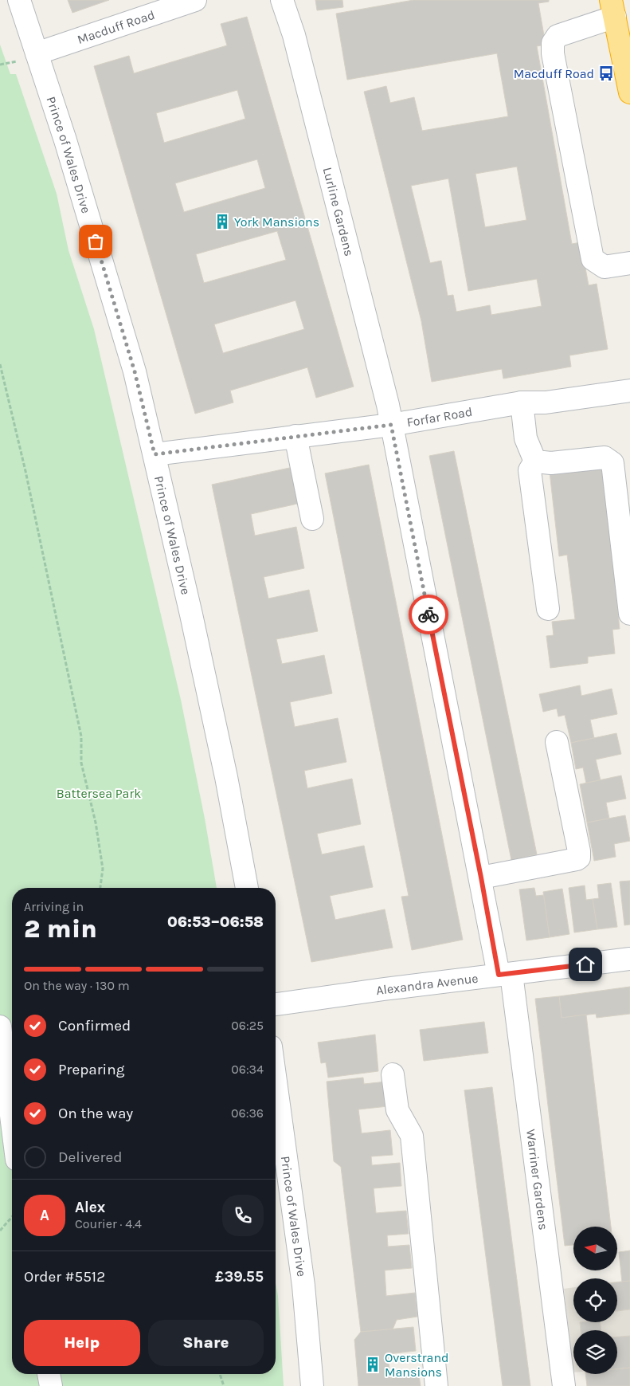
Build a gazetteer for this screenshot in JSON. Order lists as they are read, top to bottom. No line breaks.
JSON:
{"streets":{"street":["Macduff Road","Prince of Wales Drive","Lurline Gardens","Forfar Road","Alexandra Avenue","Warriner Gardens"]},"crossings":[["Macduff Road","Prince of Wales Drive"],["Prince of Wales Drive","Forfar Road"],["Lurline Gardens","Forfar Road"],["Lurline Gardens","Warriner Gardens"],["Forfar Road","Warriner Gardens"],["Alexandra Avenue","Warriner Gardens"]],"parks":["Battersea Park"],"places":{"bus stop":["Macduff Road"],"building":["York Mansions","Overstrand Mansions"]},"north":"left","page":{"heading":["2 min","Arriving in","06:53–06:58"],"panel":["Alex","Courier · 4.4","Order #5512","£39.55"],"bar":"On the way · 130 m","list":[["Confirmed","06:25"],["Preparing","06:34"],["On the way","06:36"],"Delivered"],"round":"A","buttons":["Help","Share"]}}
